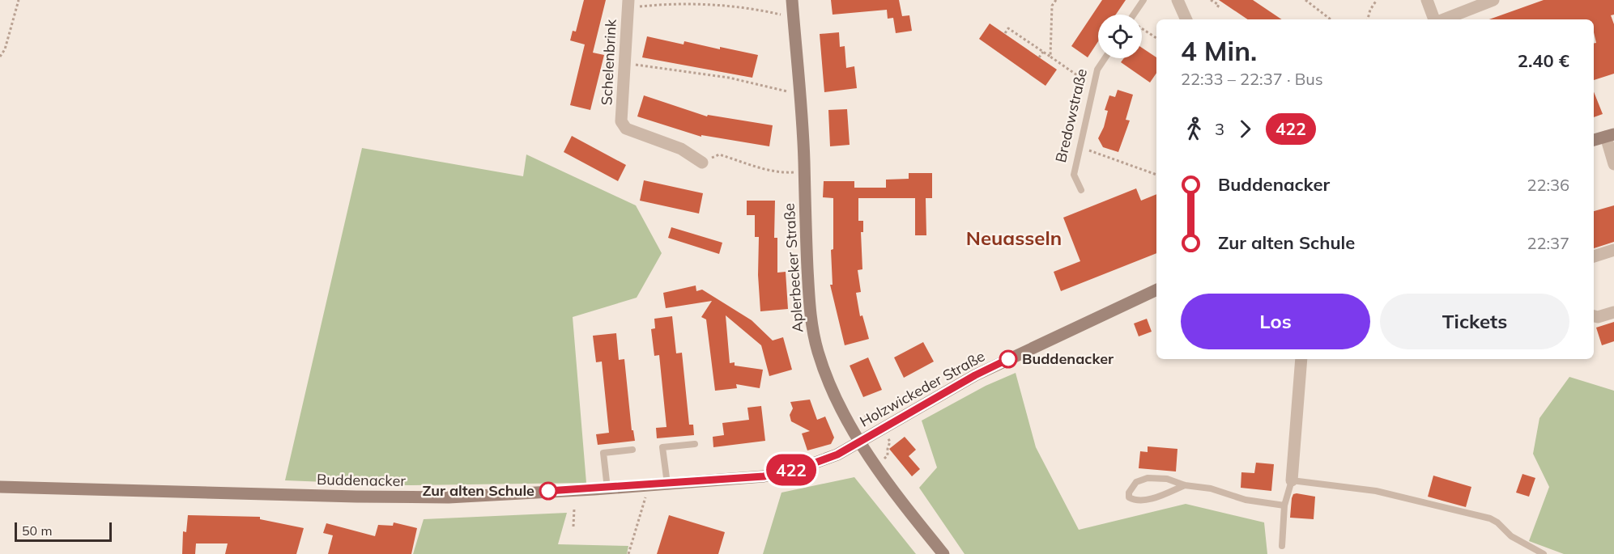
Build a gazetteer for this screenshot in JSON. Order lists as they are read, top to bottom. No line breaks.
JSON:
{"streets":{"main road":["Aplerbecker Straße","Holzwickeder Straße","Buddenacker"],"street":["Schelenbrink"],"lane":["Bredowstraße"]},"crossings":[["Aplerbecker Straße","Holzwickeder Straße"],["Aplerbecker Straße","Buddenacker"],["Holzwickeder Straße","Buddenacker"]],"districts":["Neuasseln"],"places":["Buddenacker","Zur alten Schule"],"lines":["bus line 422"],"scale_bar":"50 m","page":{"on_map":"422","heading":["4 Min.","22:33 – 22:37 · Bus","2.40 €"],"legs":["3","422"],"list":[{"name":"Buddenacker","value":"22:36"},{"name":"Zur alten Schule","value":"22:37"}],"buttons":["Los","Tickets"],"scale":"50 m"}}
